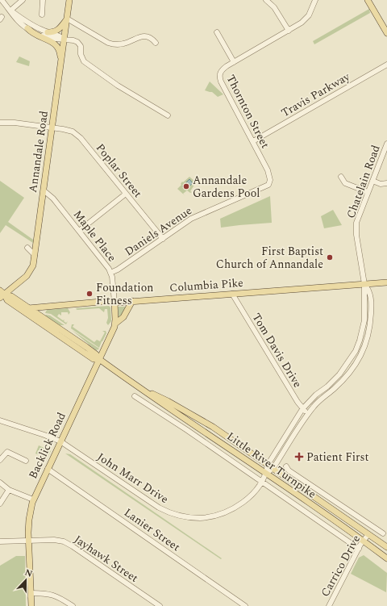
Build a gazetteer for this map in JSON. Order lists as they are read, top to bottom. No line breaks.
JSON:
{"streets":{"main road":["Annandale Road","Columbia Pike","Backlick Road","Little River Turnpike"],"street":["Travis Parkway","Thornton Street","Poplar Street","Chatelain Road","Daniels Avenue","Maple Place","Tom Davis Drive","John Marr Drive","Lanier Street","Jayhawk Street","Carrico Drive"]},"crossings":[["Travis Parkway","Thornton Street"],["Thornton Street","Daniels Avenue"],["Annandale Road","Poplar Street"],["Annandale Road","Maple Place"],["Annandale Road","Little River Turnpike"],["Poplar Street","Daniels Avenue"],["Chatelain Road","Columbia Pike"],["Chatelain Road","John Marr Drive"],["Daniels Avenue","Maple Place"],["Maple Place","Columbia Pike"],["Maple Place","Backlick Road"],["Columbia Pike","Tom Davis Drive"],["Columbia Pike","Backlick Road"],["Columbia Pike","Little River Turnpike"],["Columbia Pike","John Marr Drive"],["Tom Davis Drive","John Marr Drive"],["Backlick Road","Little River Turnpike"],["Backlick Road","John Marr Drive"],["Backlick Road","Lanier Street"],["Backlick Road","Jayhawk Street"],["Little River Turnpike","John Marr Drive"],["Little River Turnpike","Carrico Drive"]],"places":{"other":["Annandale Gardens Pool","First Baptist Church of Annandale","Foundation Fitness"],"health":["Patient First"]},"north":"top"}
